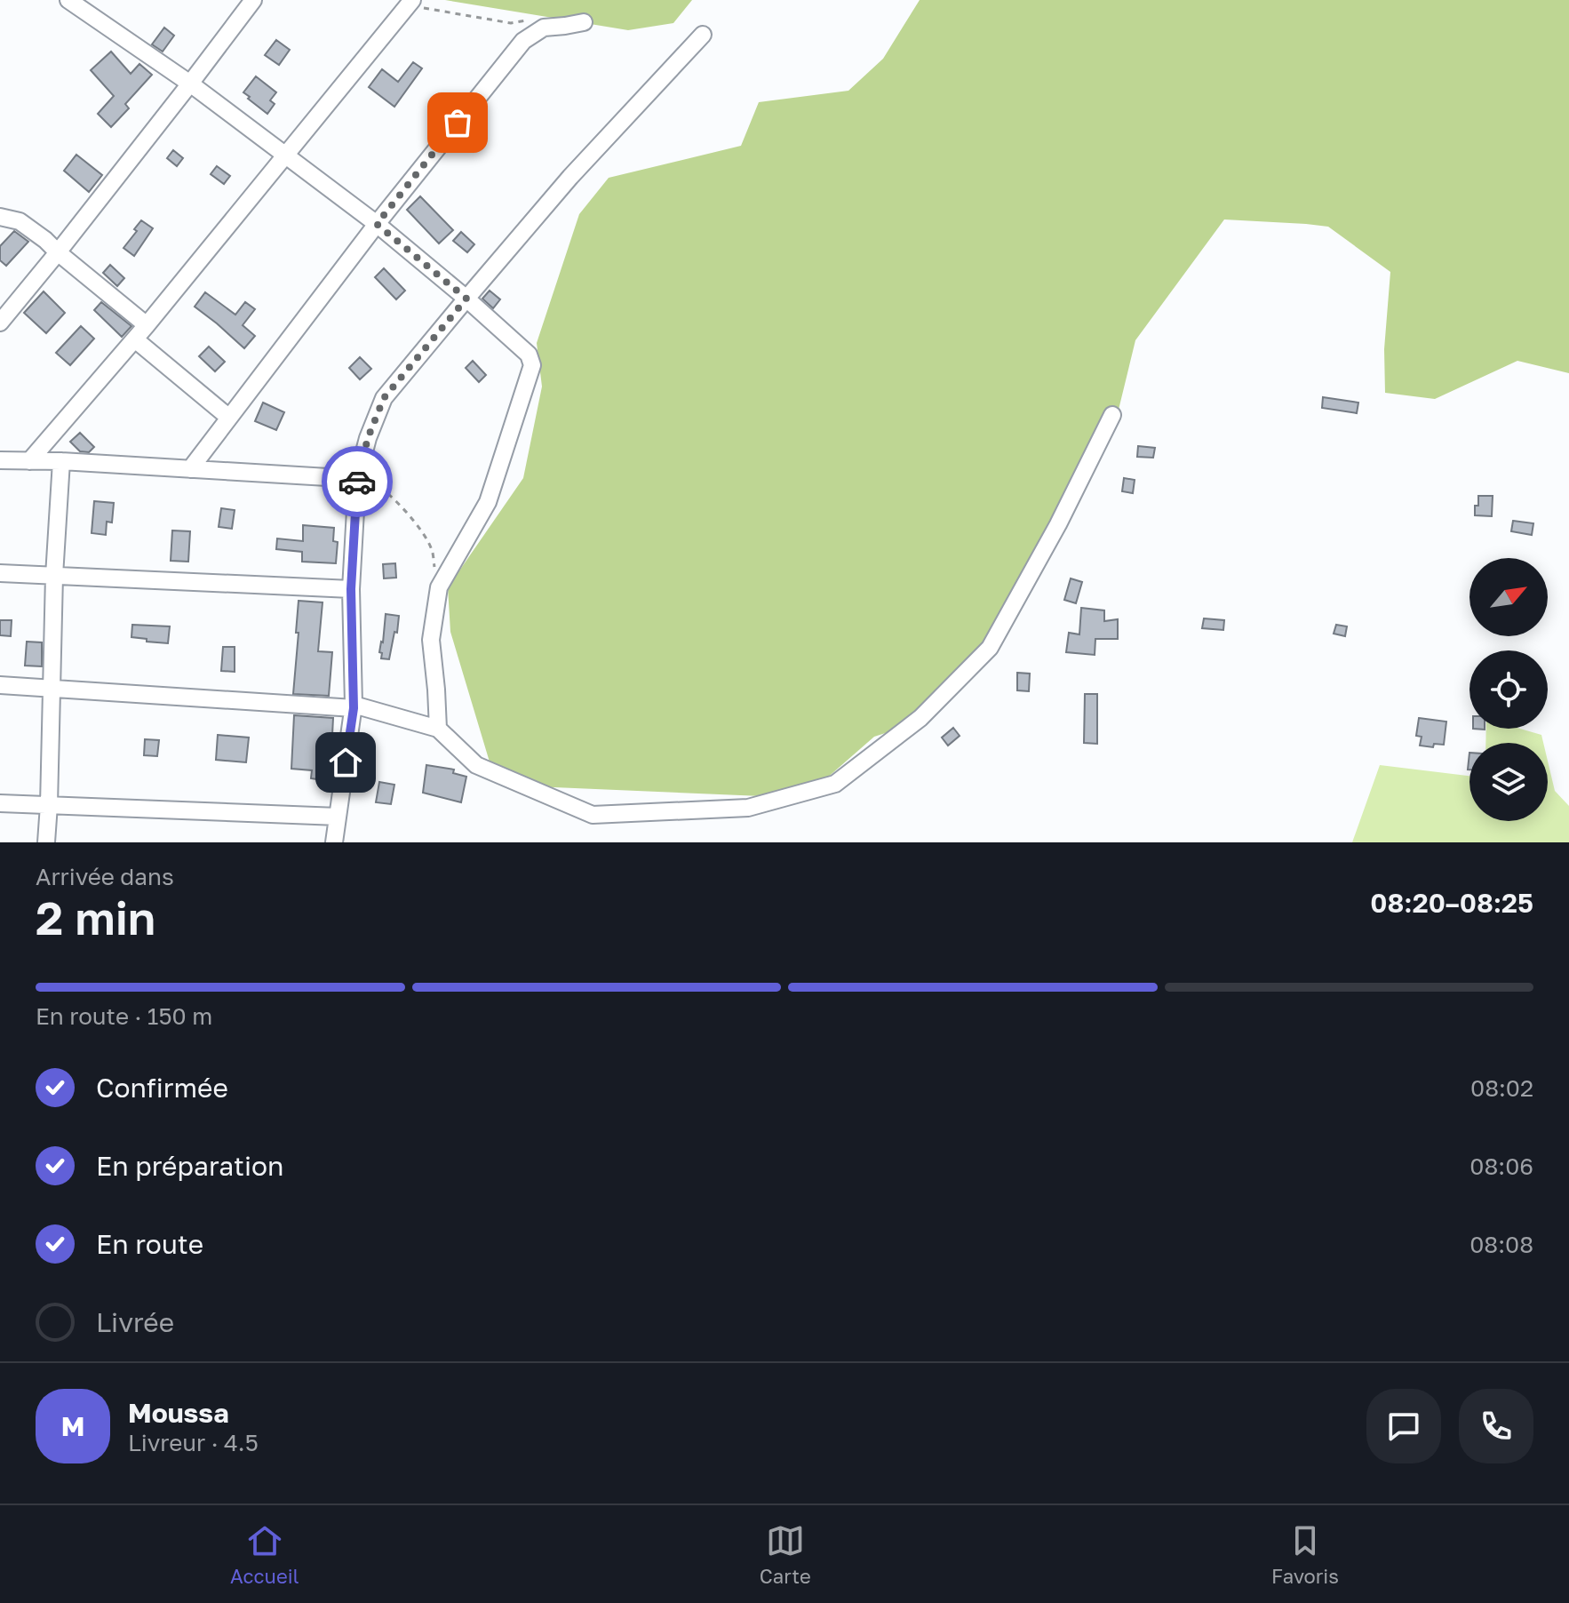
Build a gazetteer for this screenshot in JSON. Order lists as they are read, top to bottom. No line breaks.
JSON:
{"north":"top right","page":{"heading":["2 min","Arrivée dans","08:20–08:25"],"panel":["Moussa","Livreur · 4.5"],"bar":"En route · 150 m","list":[["Confirmée","08:02"],["En préparation","08:06"],["En route","08:08"],"Livrée"],"round":"M","tabs":["Accueil","Carte","Favoris"]}}
